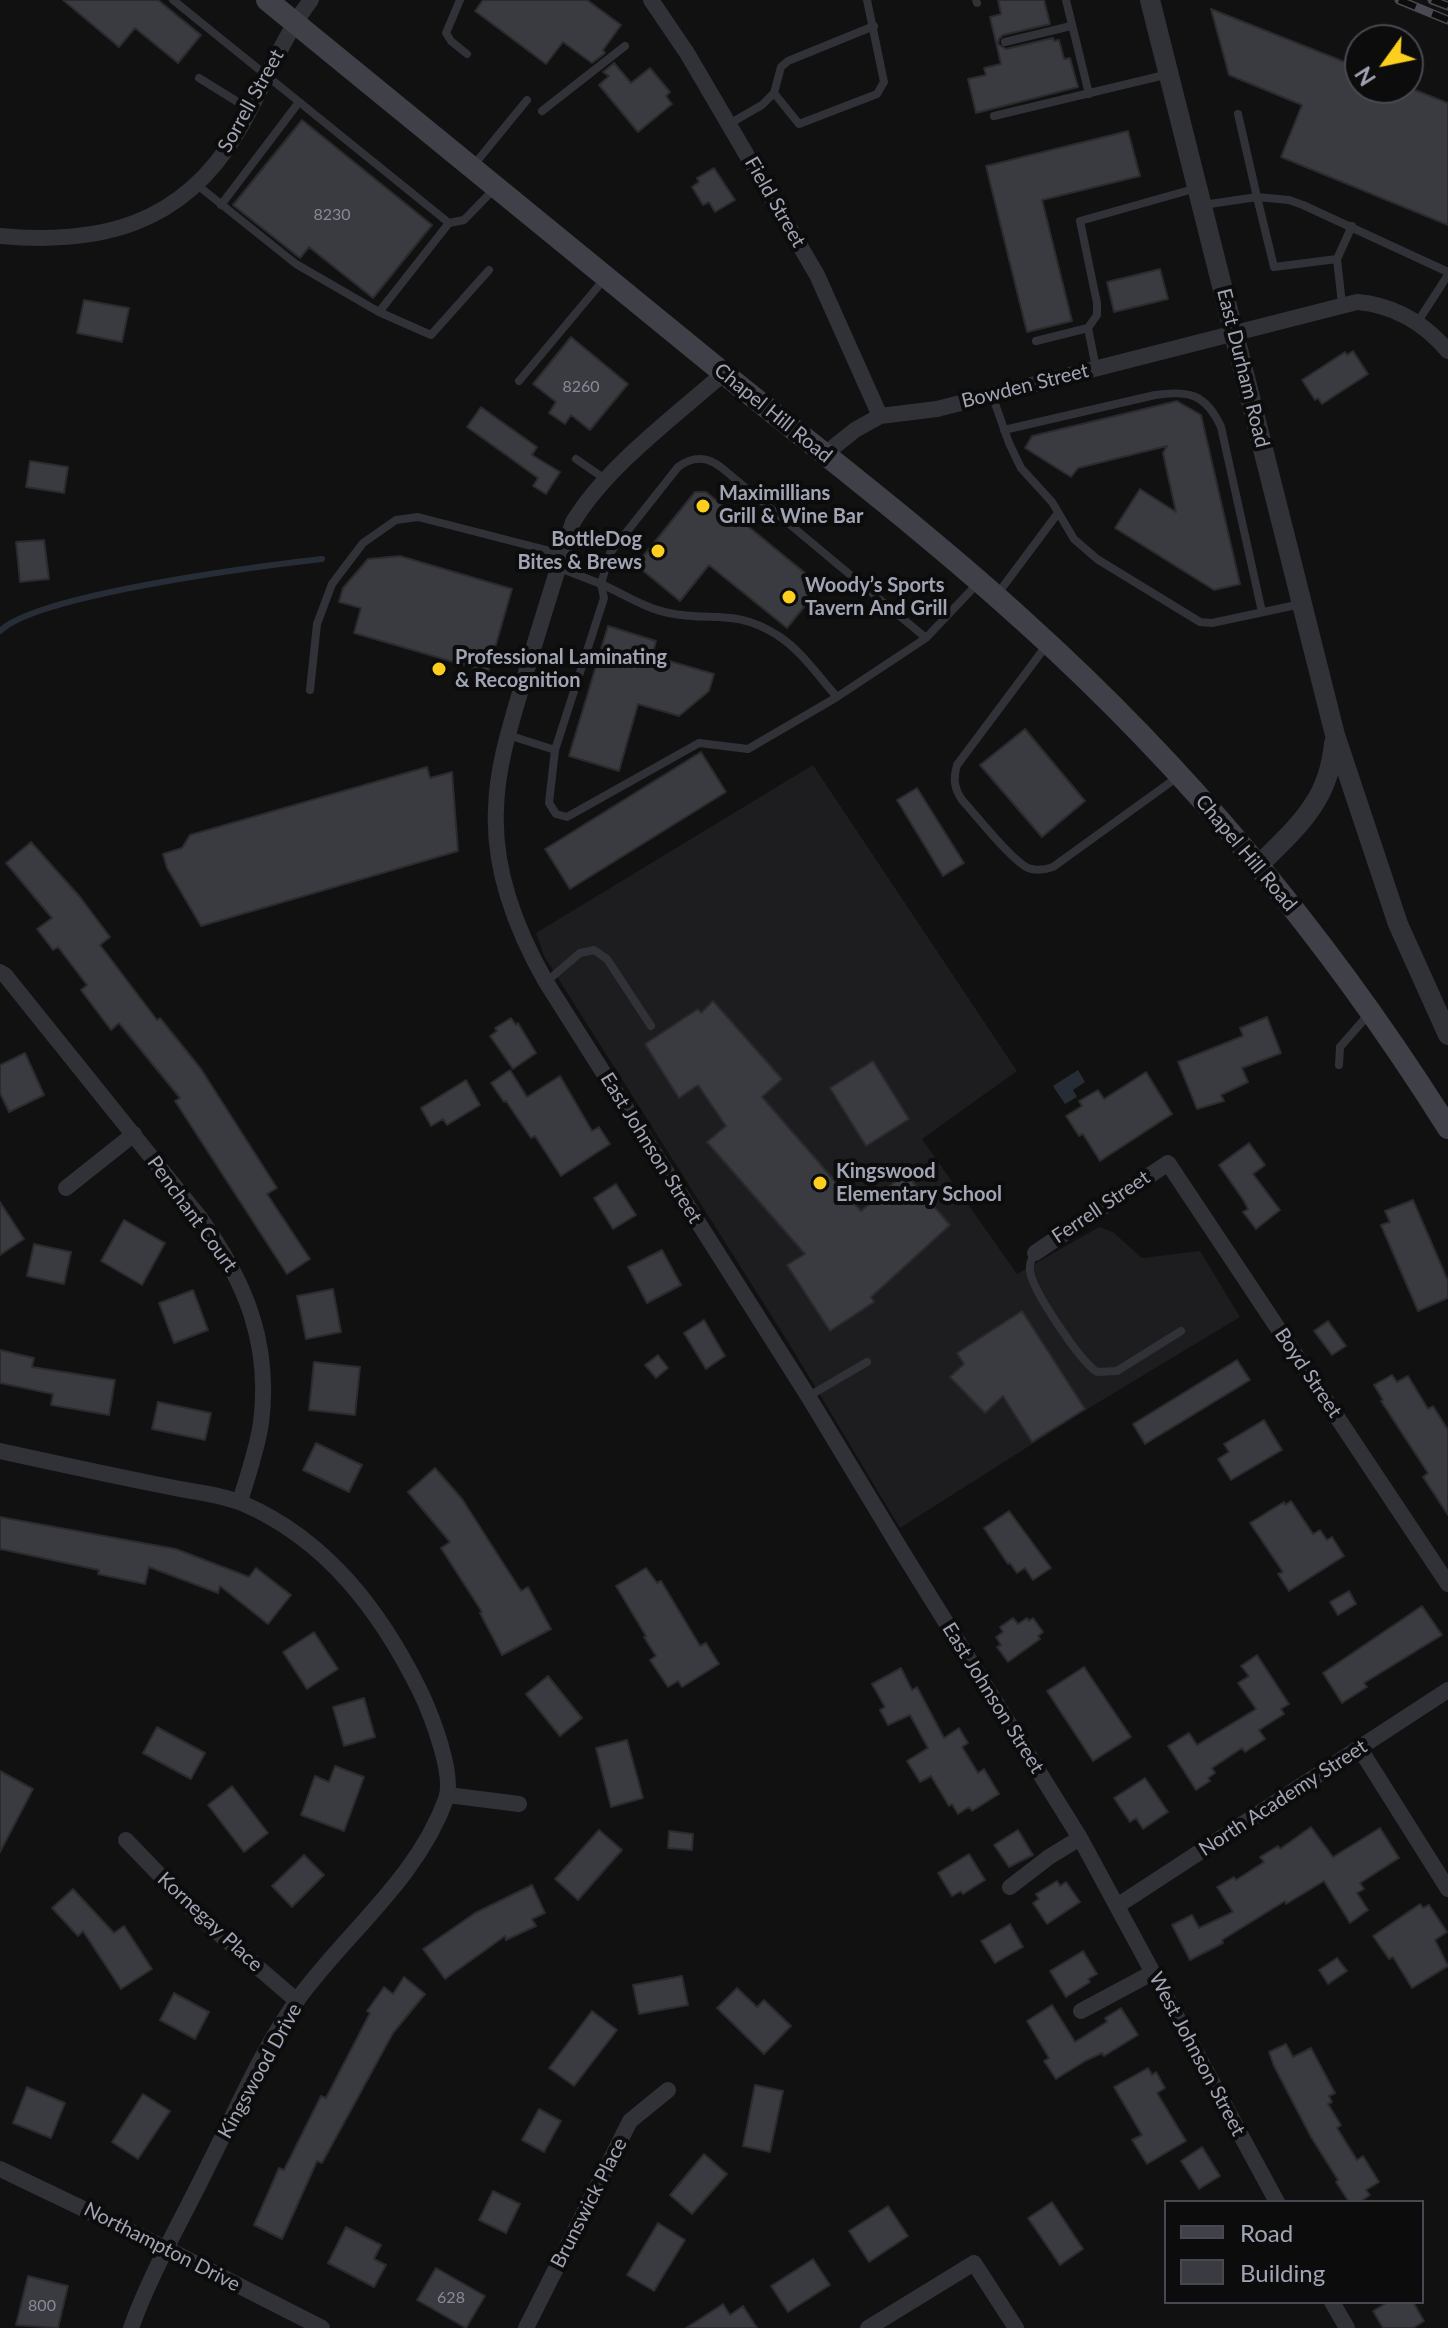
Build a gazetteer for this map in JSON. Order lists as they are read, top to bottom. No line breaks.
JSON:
{"streets":{"main road":["Chapel Hill Road"],"street":["Sorrell Street","Field Street","East Durham Road","Bowden Street","East Johnson Street","Ferrell Street","Penchant Court","Boyd Street","North Academy Street","Kornegay Place","West Johnson Street","Kingswood Drive","Brunswick Place","Northampton Drive"]},"crossings":[["Sorrell Street","Chapel Hill Road"],["Field Street","Bowden Street"],["East Durham Road","Bowden Street"],["East Durham Road","Chapel Hill Road"],["Bowden Street","Chapel Hill Road"],["Chapel Hill Road","East Johnson Street"],["East Johnson Street","North Academy Street"],["East Johnson Street","West Johnson Street"],["Ferrell Street","Boyd Street"],["North Academy Street","West Johnson Street"],["Kornegay Place","Kingswood Drive"],["Kingswood Drive","Northampton Drive"]],"places":["Maximillians Grill & Wine Bar","BottleDog Bites & Brews","Woody’s Sports Tavern And Grill","Professional Laminating & Recognition","Kingswood Elementary School"],"house_numbers":["8230","8260","628","800"],"legend":["Road","Building"],"north":"bottom left"}
